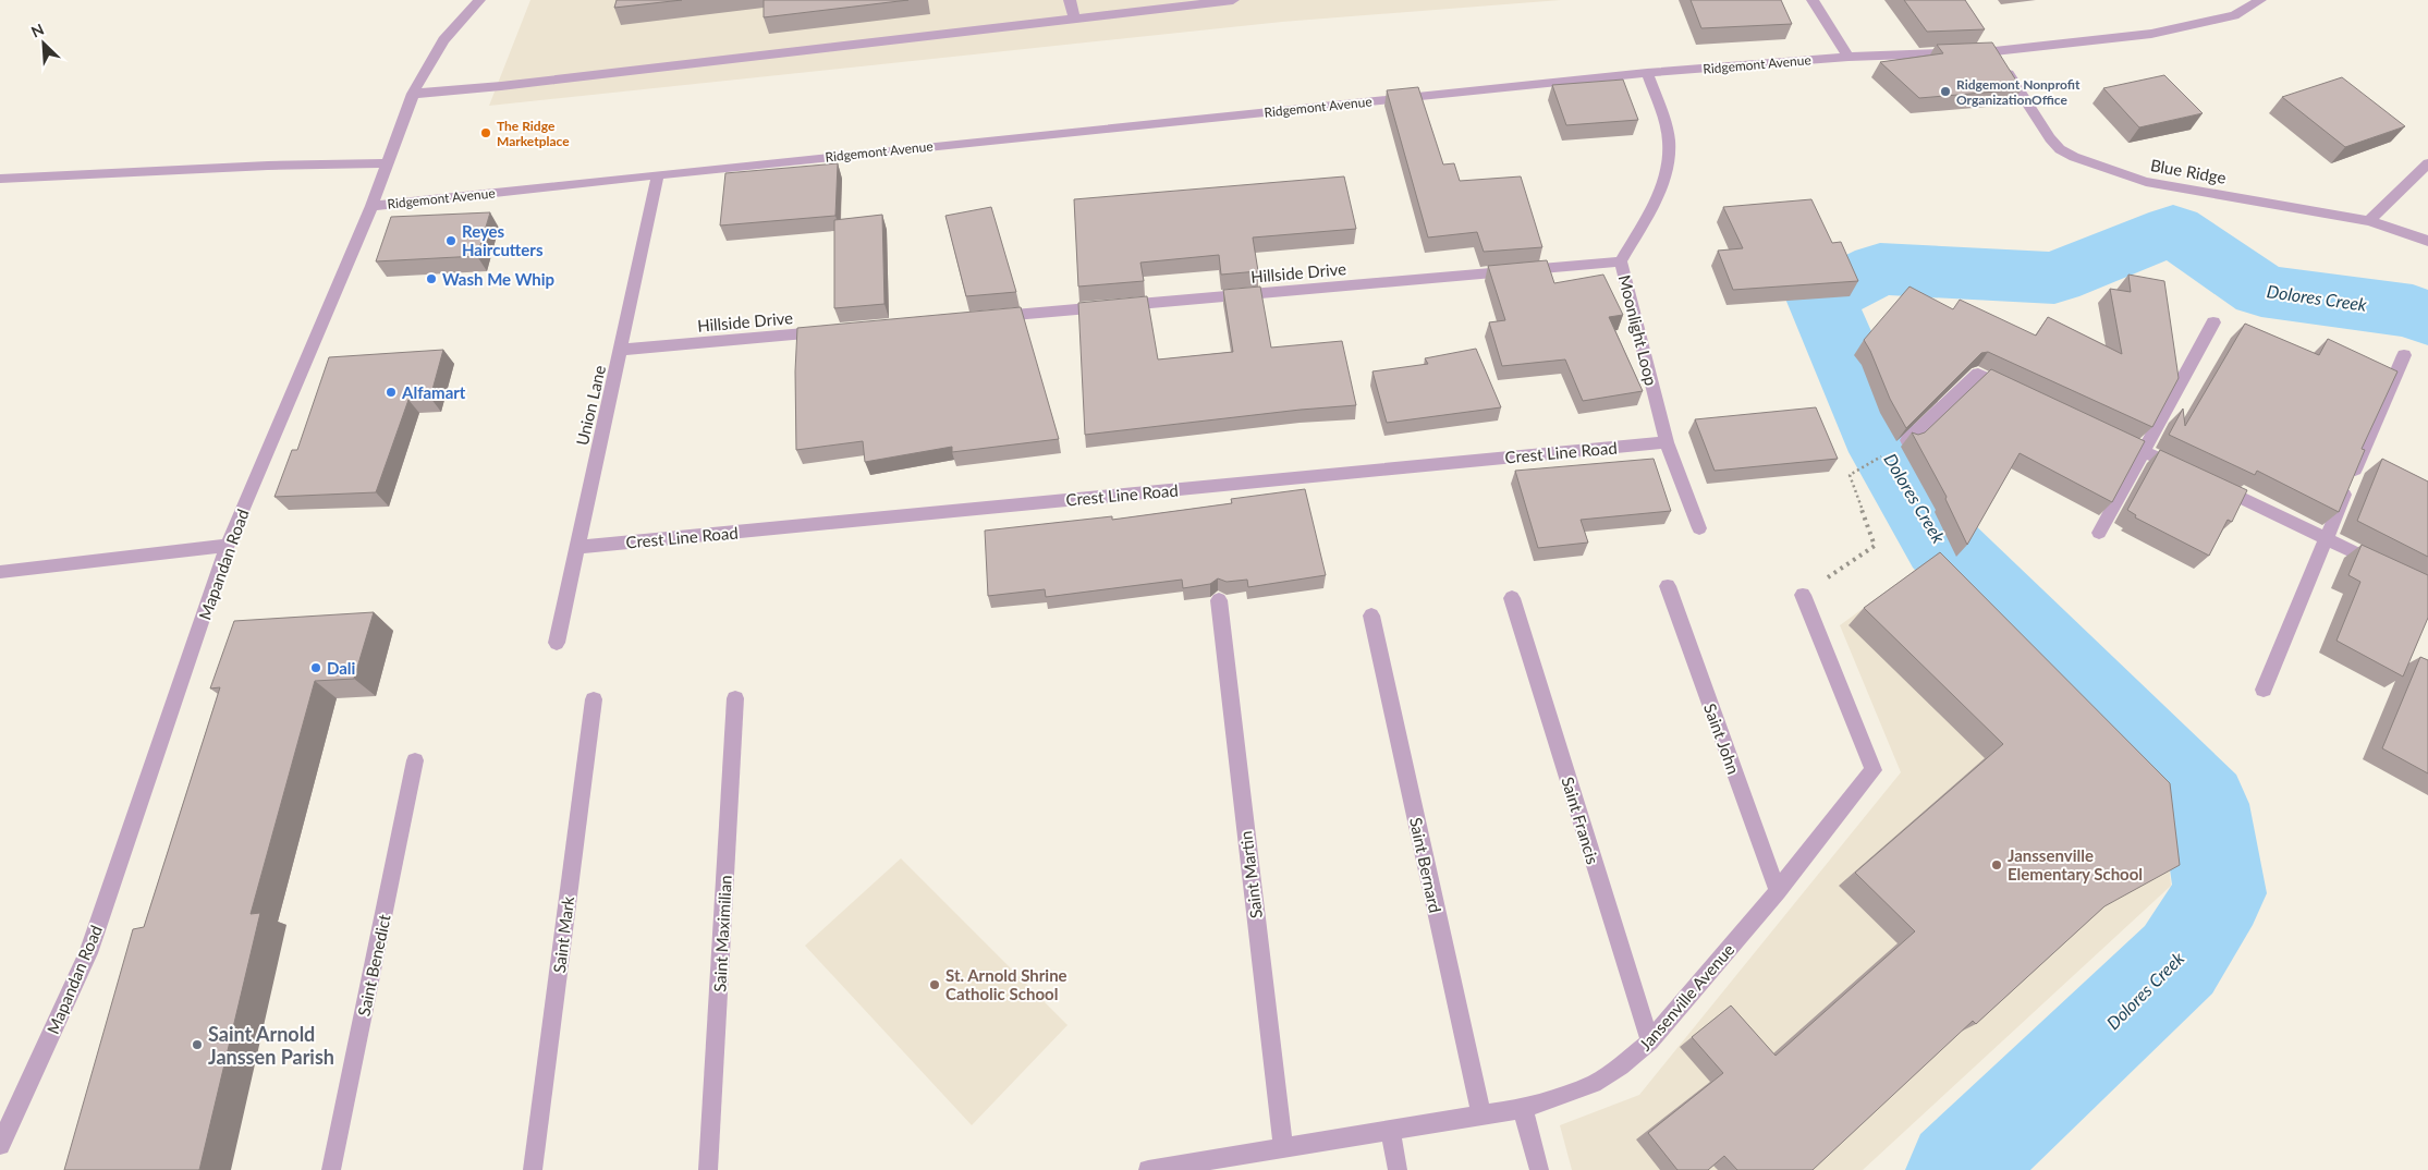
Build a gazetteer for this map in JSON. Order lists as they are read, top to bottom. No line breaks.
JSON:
{"streets":{"street":["Ridgemont Avenue","Blue Ridge","Hillside Drive","Moonlight Loop","Union Lane","Crest Line Road","Mapandan Road","Saint John","Saint Francis","Saint Bernard","Saint Martin","Saint Maximilian","Saint Mark","Saint Benedict","Jansenville Avenue"]},"crossings":[["Ridgemont Avenue","Blue Ridge"],["Ridgemont Avenue","Moonlight Loop"],["Ridgemont Avenue","Union Lane"],["Ridgemont Avenue","Mapandan Road"],["Hillside Drive","Moonlight Loop"],["Hillside Drive","Union Lane"],["Moonlight Loop","Crest Line Road"],["Union Lane","Crest Line Road"],["Saint John","Jansenville Avenue"],["Saint Francis","Jansenville Avenue"],["Saint Bernard","Jansenville Avenue"],["Saint Martin","Jansenville Avenue"]],"water":["Dolores Creek"],"places":["Ridgemont Nonprofit OrganizationOffice","The Ridge Marketplace","Reyes Haircutters","Wash Me Whip","Alfamart","Dali","Janssenville Elementary School","St. Arnold Shrine Catholic School","Saint Arnold Janssen Parish"],"north":"top left"}
